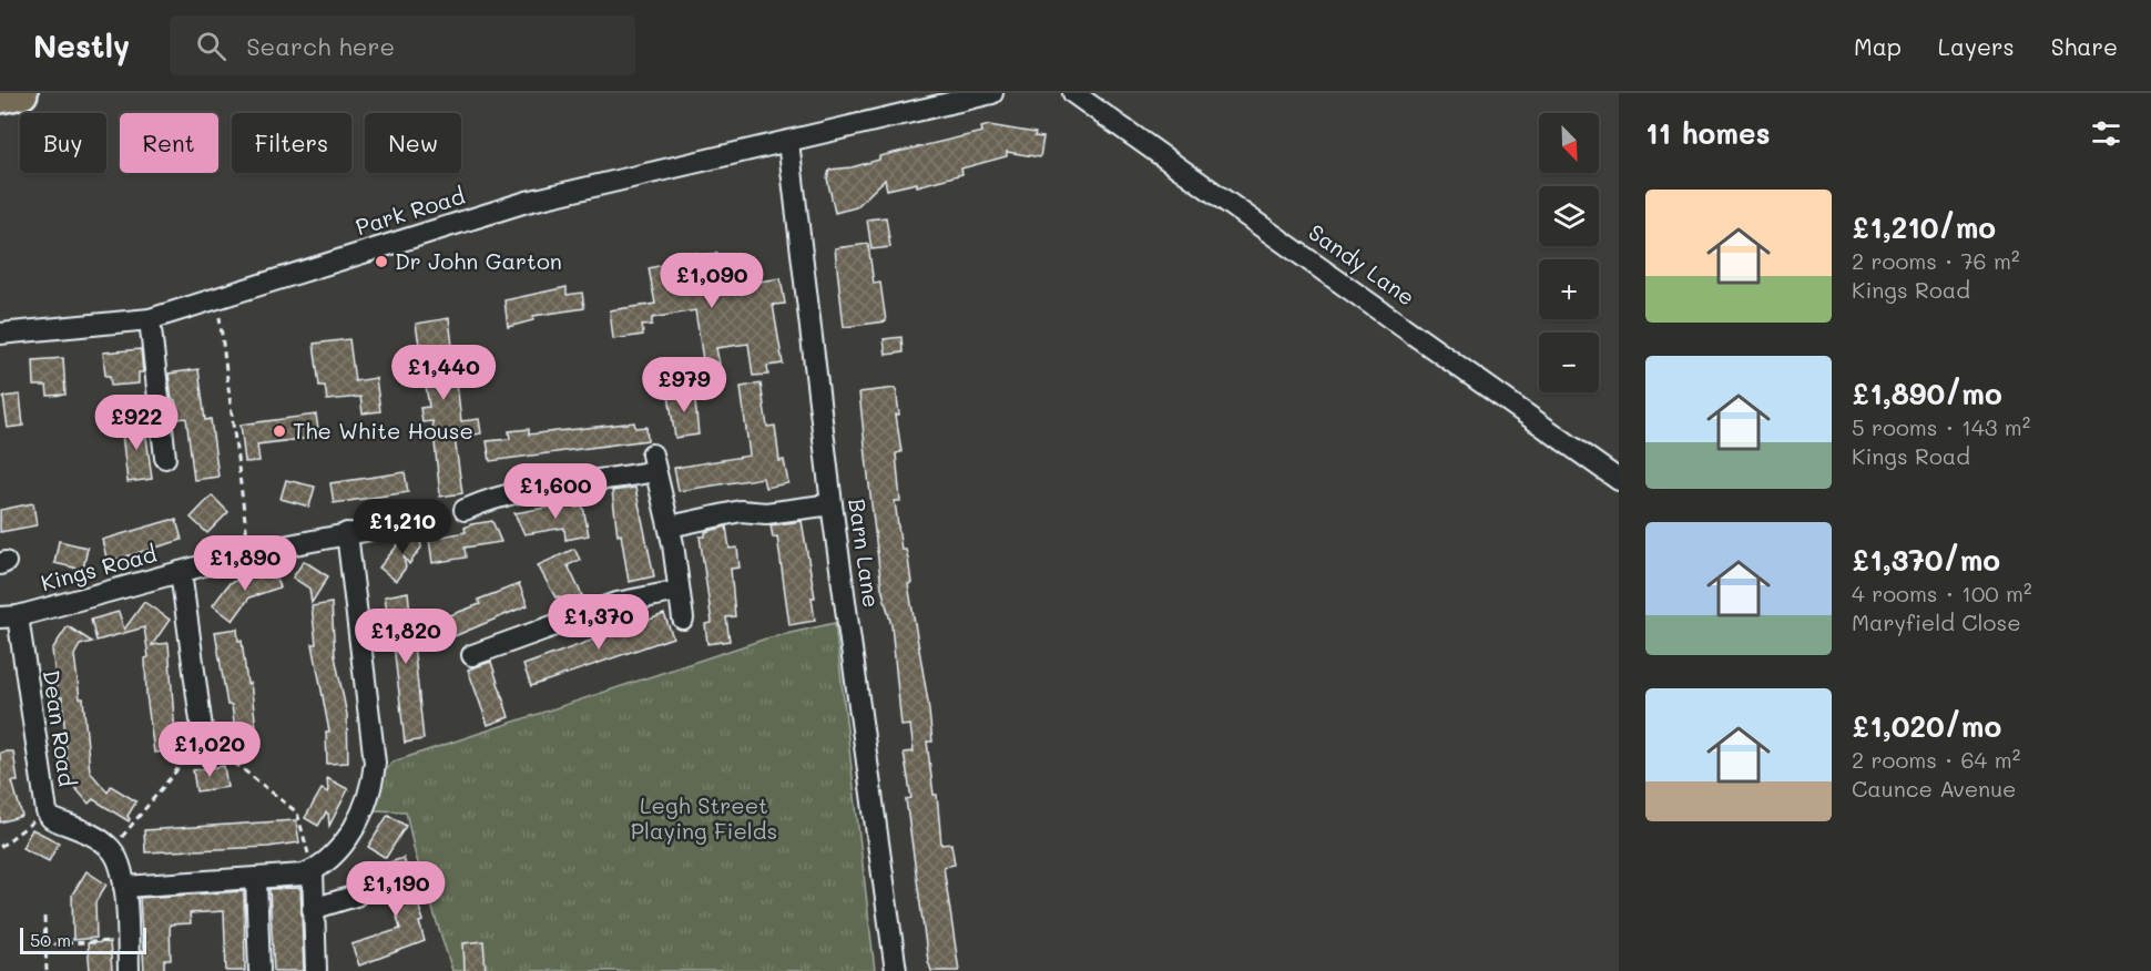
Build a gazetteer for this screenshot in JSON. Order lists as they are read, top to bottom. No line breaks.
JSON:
{"streets":{"street":["Park Road","Sandy Lane","Barn Lane","Kings Road","Dean Road"]},"crossings":[["Park Road","Barn Lane"],["Kings Road","Dean Road"]],"parks":["Legh Street Playing Fields"],"places":["Dr John Garton","The White House"],"scale_bar":"50 m","north":"bottom right","page":{"header":"Nestly","search":"Search here","nav":["Map","Layers","Share"],"heading":"11 homes","map_buttons":["+","−"],"chip":["Buy","Rent","Filters","New"],"list":[{"name":"£1,210/mo","note":"2 rooms · 76 m² · Kings Road"},{"name":"£1,890/mo","note":"5 rooms · 143 m² · Kings Road"},{"name":"£1,370/mo","note":"4 rooms · 100 m² · Maryfield Close"},{"name":"£1,020/mo","note":"2 rooms · 64 m² · Caunce Avenue"}],"price":["£1,090","£1,440","£979","£922","£1,600","£1,210","£1,890","£1,370","£1,820","£1,020","£1,190"],"scale":"50 m"}}
